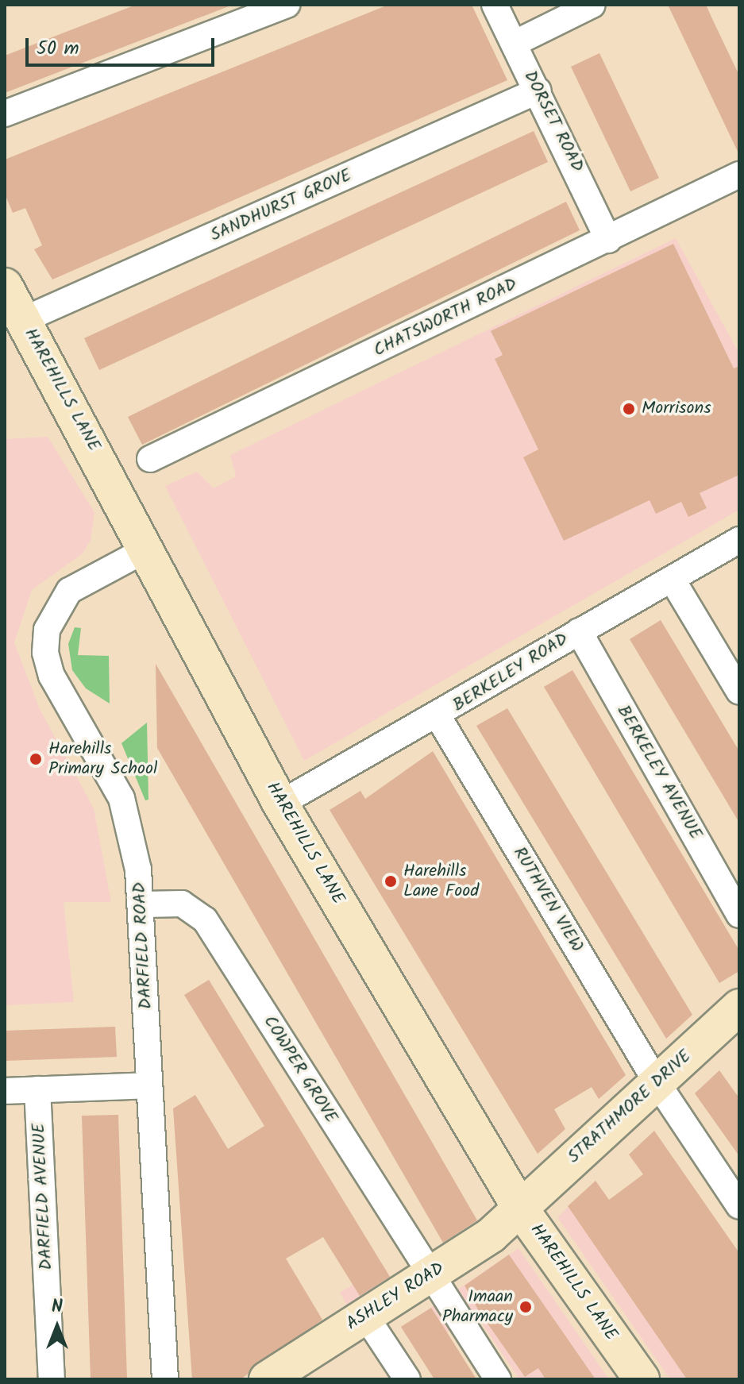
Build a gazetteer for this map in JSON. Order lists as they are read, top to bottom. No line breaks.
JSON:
{"streets":{"main road":["HAREHILLS LANE","STRATHMORE DRIVE","ASHLEY ROAD"],"street":["DORSET ROAD","SANDHURST GROVE","CHATSWORTH ROAD","BERKELEY ROAD","BERKELEY AVENUE","RUTHVEN VIEW","DARFIELD ROAD","COWPER GROVE","DARFIELD AVENUE"]},"crossings":[["DORSET ROAD","SANDHURST GROVE"],["DORSET ROAD","CHATSWORTH ROAD"],["SANDHURST GROVE","HAREHILLS LANE"],["HAREHILLS LANE","BERKELEY ROAD"],["HAREHILLS LANE","DARFIELD ROAD"],["HAREHILLS LANE","STRATHMORE DRIVE"],["HAREHILLS LANE","ASHLEY ROAD"],["BERKELEY ROAD","BERKELEY AVENUE"],["BERKELEY ROAD","RUTHVEN VIEW"],["RUTHVEN VIEW","STRATHMORE DRIVE"],["DARFIELD ROAD","COWPER GROVE"],["COWPER GROVE","ASHLEY ROAD"],["STRATHMORE DRIVE","ASHLEY ROAD"]],"places":["Morrisons","Harehills Primary School","Harehills Lane Food","Imaan Pharmacy"],"scale_bar":"50 m","north":"top"}
